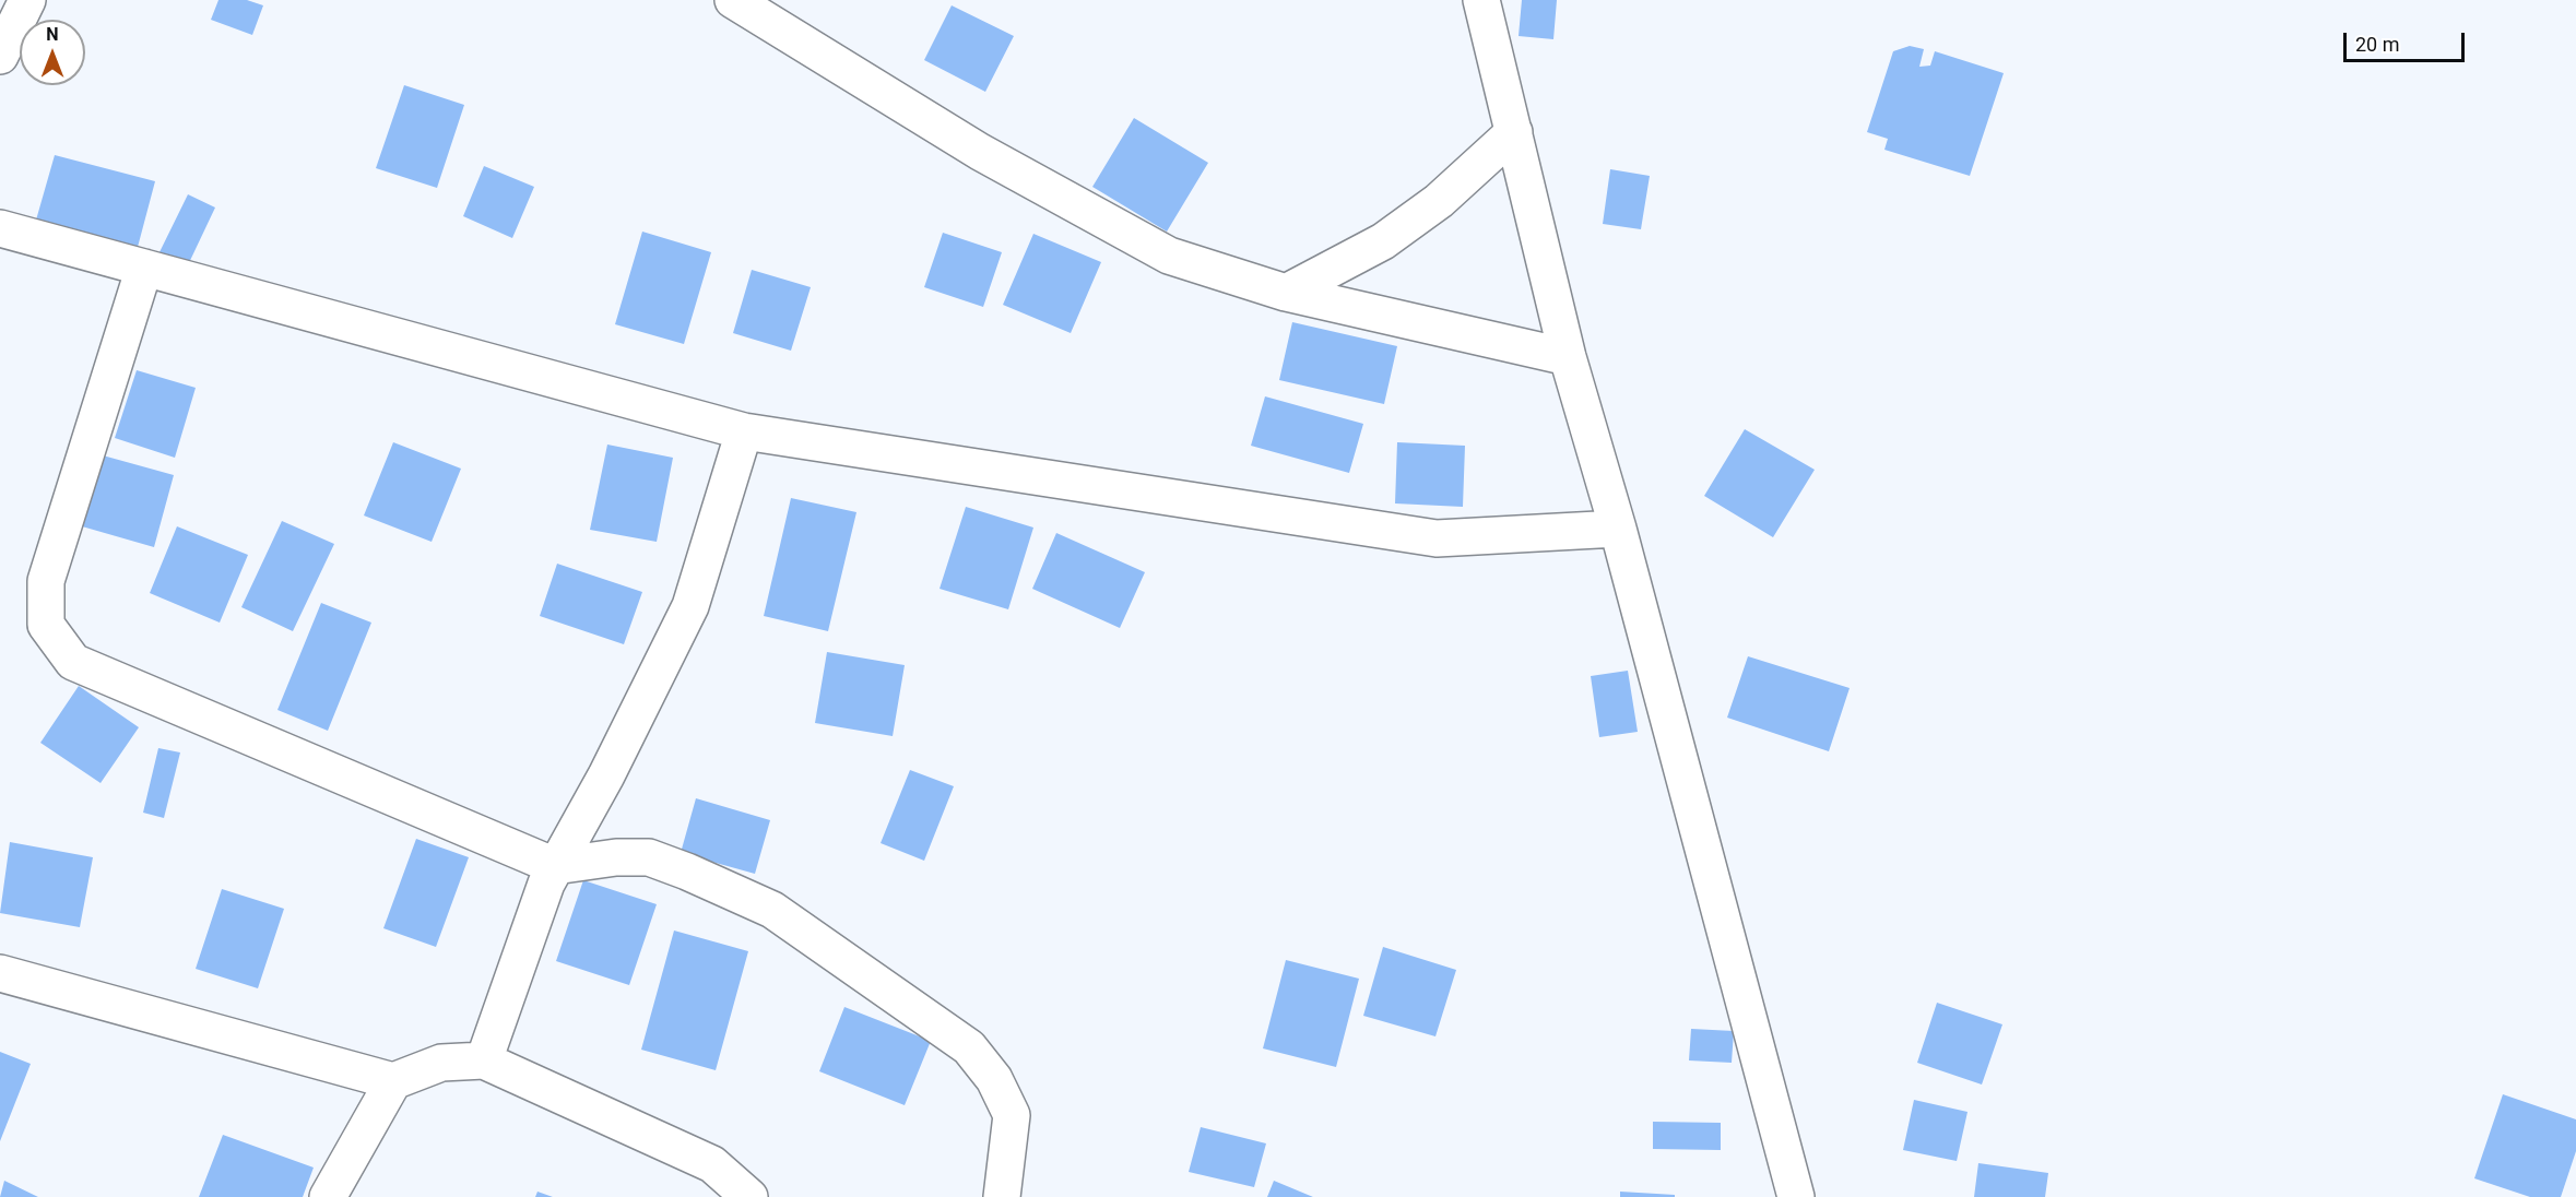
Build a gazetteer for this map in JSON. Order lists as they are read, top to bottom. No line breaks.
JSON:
{"scale_bar":"20 m","north":"top"}
